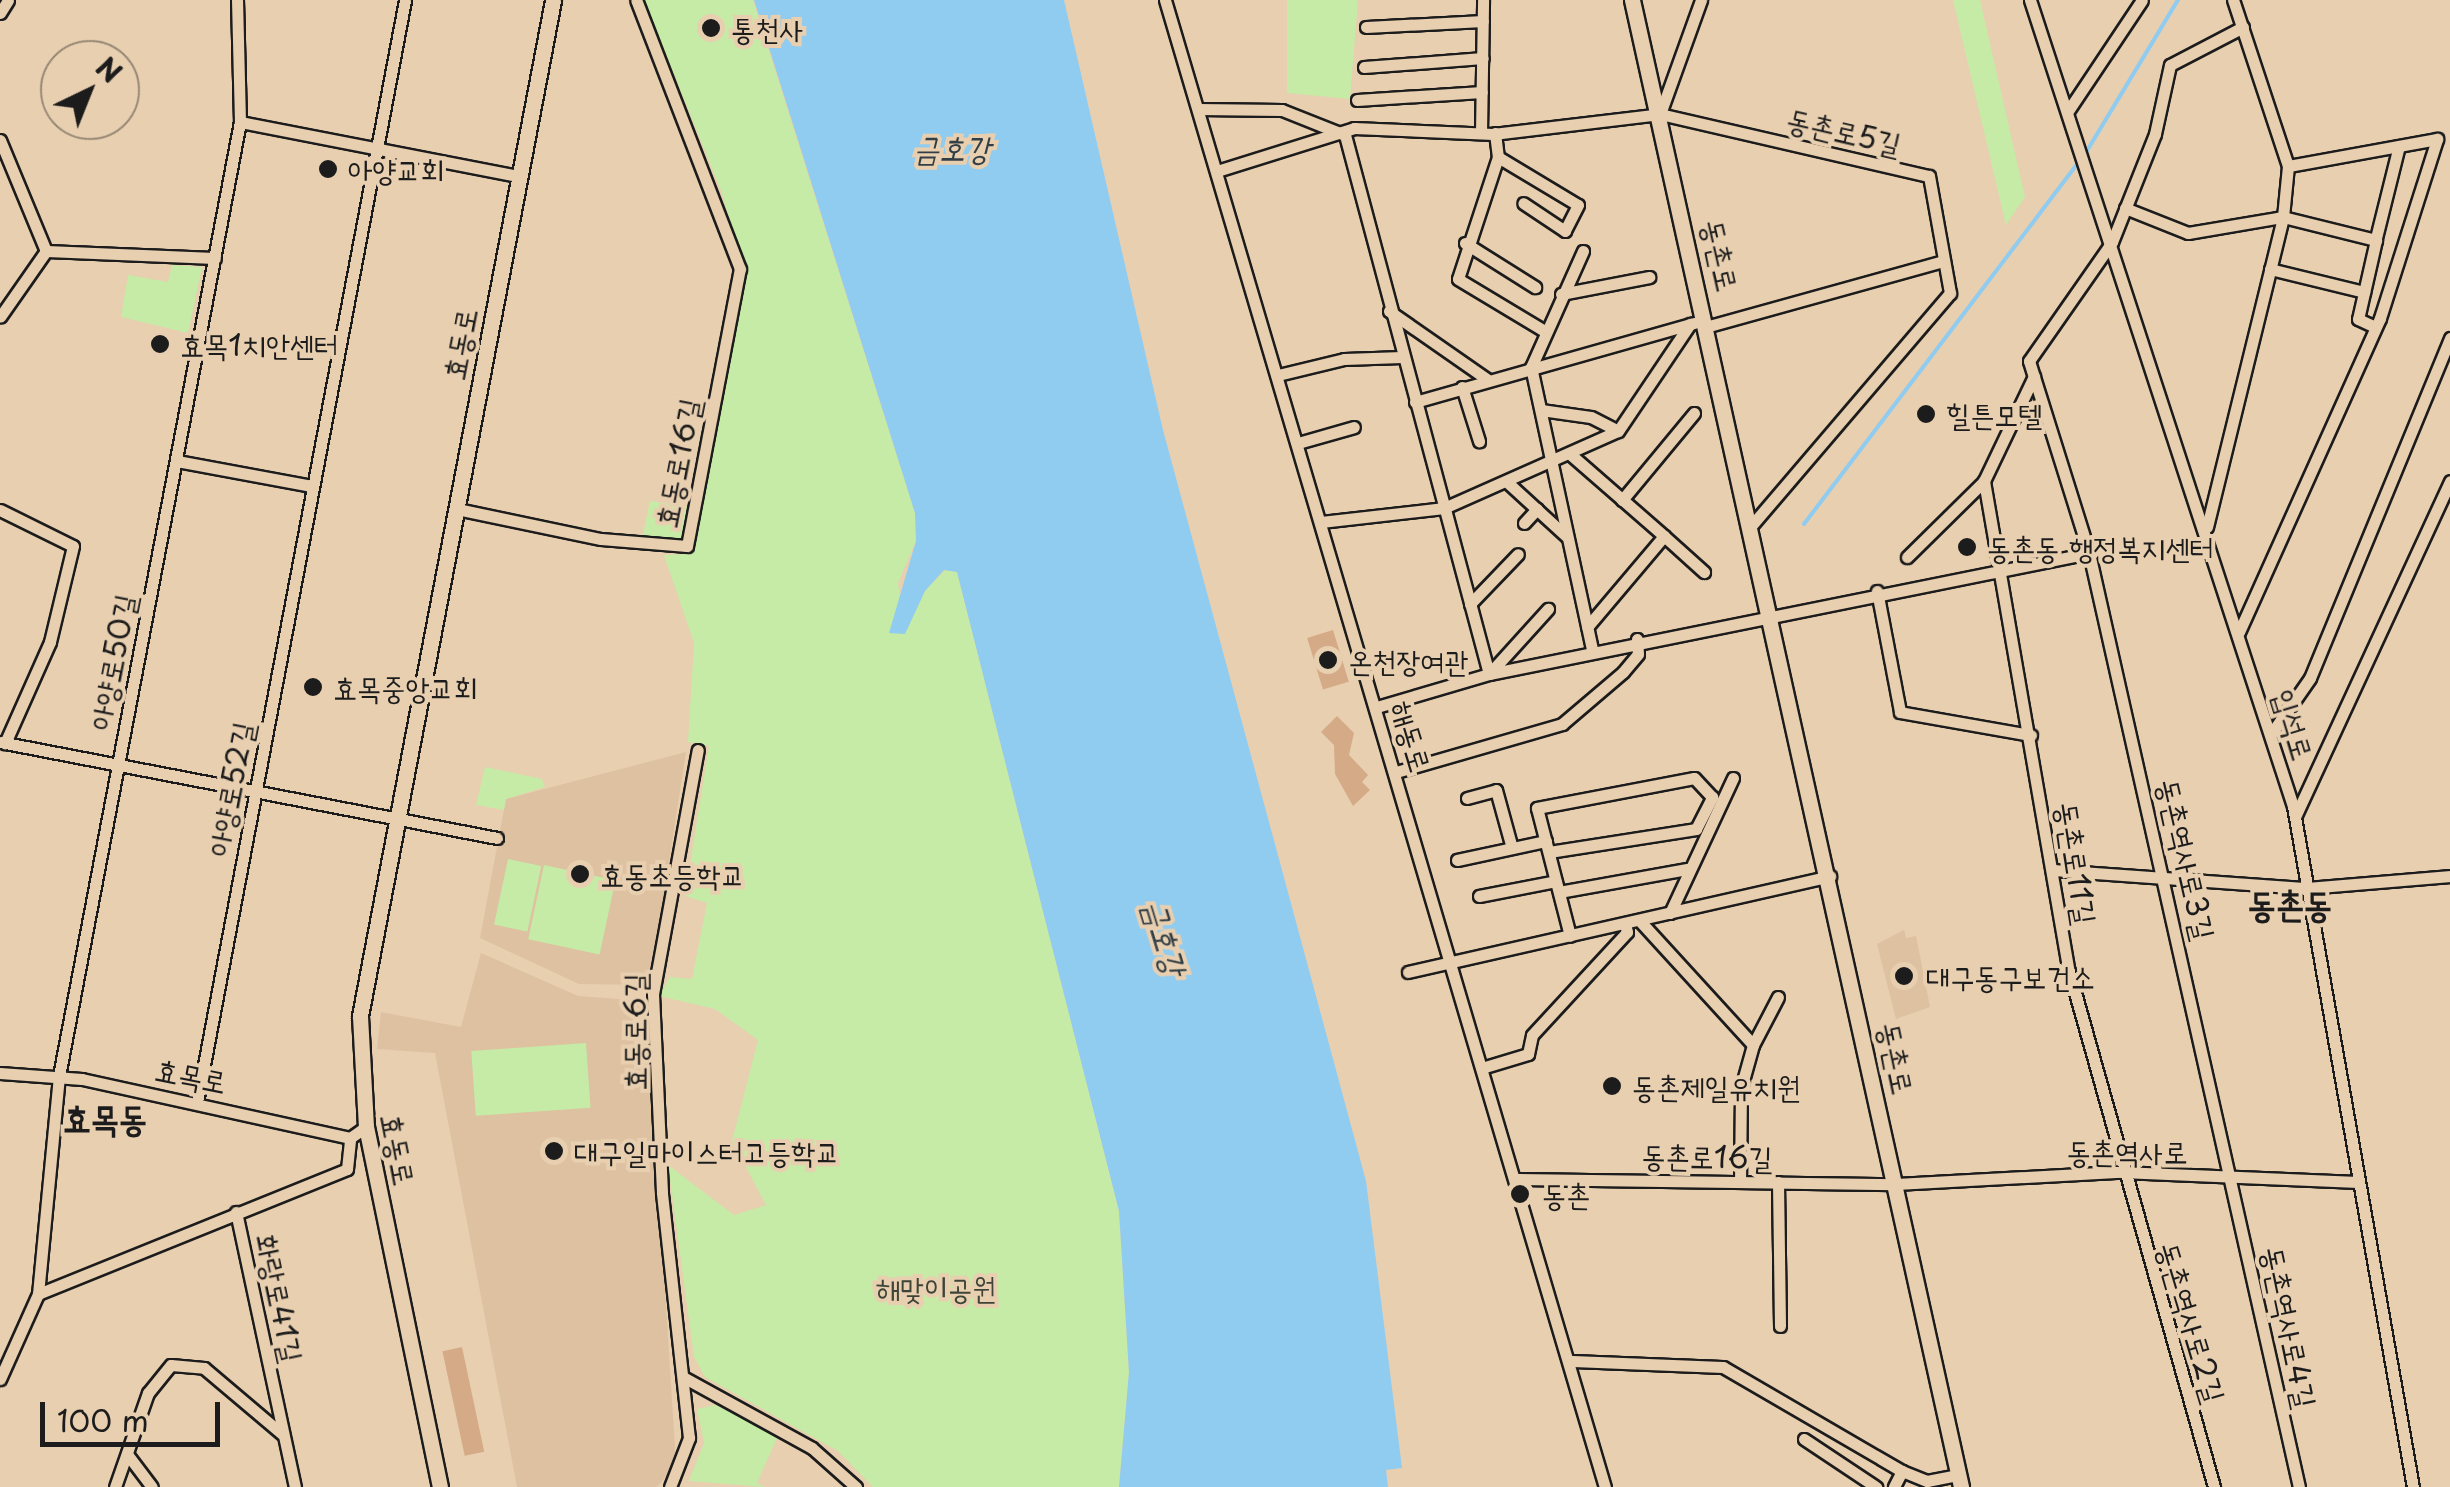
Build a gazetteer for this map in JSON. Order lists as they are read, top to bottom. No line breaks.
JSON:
{"streets":{"main road":["동촌로","효동로"],"street":["동촌로5길","효동로16길","아양로50길","입석로","해동로","아양로52길","동촌역사로3길","동촌로11길","효동로6길","효목로","동촌역사로","동촌로16길","화랑로41길","동촌역사로2길","동촌역사로4길"]},"crossings":[["동촌로5길","동촌로"],["동촌로","동촌역사로"],["동촌로","동촌로16길"],["효동로","효동로16길"],["효동로","효목로"],["효동로","화랑로41길"],["아양로50길","효목로"],["아양로50길","화랑로41길"],["입석로","동촌역사로3길"],["입석로","동촌역사로"],["해동로","동촌로16길"],["아양로52길","효목로"],["동촌역사로3길","동촌역사로"],["동촌역사로3길","동촌역사로4길"],["동촌로11길","동촌역사로"],["동촌로11길","동촌역사로2길"],["동촌역사로","동촌로16길"],["동촌역사로","동촌역사로2길"],["동촌역사로","동촌역사로4길"]],"districts":["동촌동","효목동"],"water":["금호강"],"parks":["해맞이공원"],"places":["통천사","아양교회","효목1치안센터","힐튼모텔","동촌동 행정복지센터","온천장여관","효목중앙교회","효동초등학교","대구동구보건소","동촌제일유치원","대구일마이스터고등학교","동촌"],"scale_bar":"100 m","north":"top right"}
